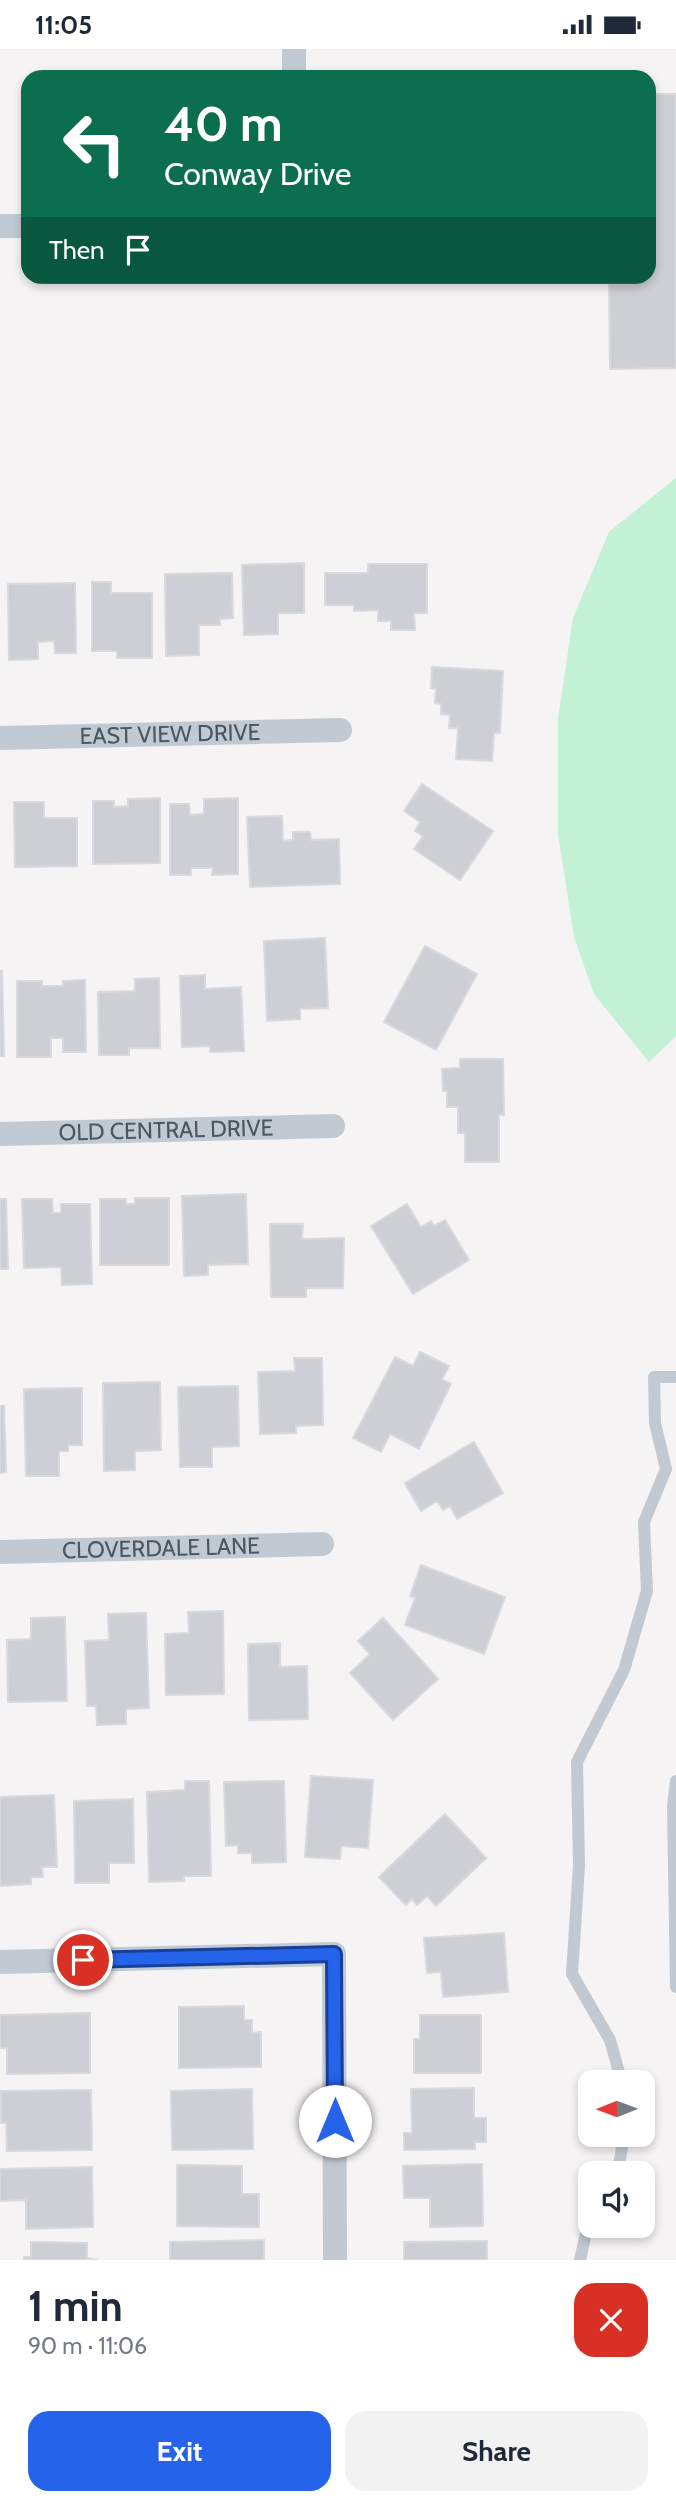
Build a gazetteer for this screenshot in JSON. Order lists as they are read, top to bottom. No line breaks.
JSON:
{"streets":{"street":["EAST VIEW DRIVE","OLD CENTRAL DRIVE","CLOVERDALE LANE"]},"north":"left","page":{"status":"11:05","turn":["40 m","Conway Drive"],"then":"Then","heading":["1 min","90 m · 11:06"],"buttons":["Exit","Share"]}}
